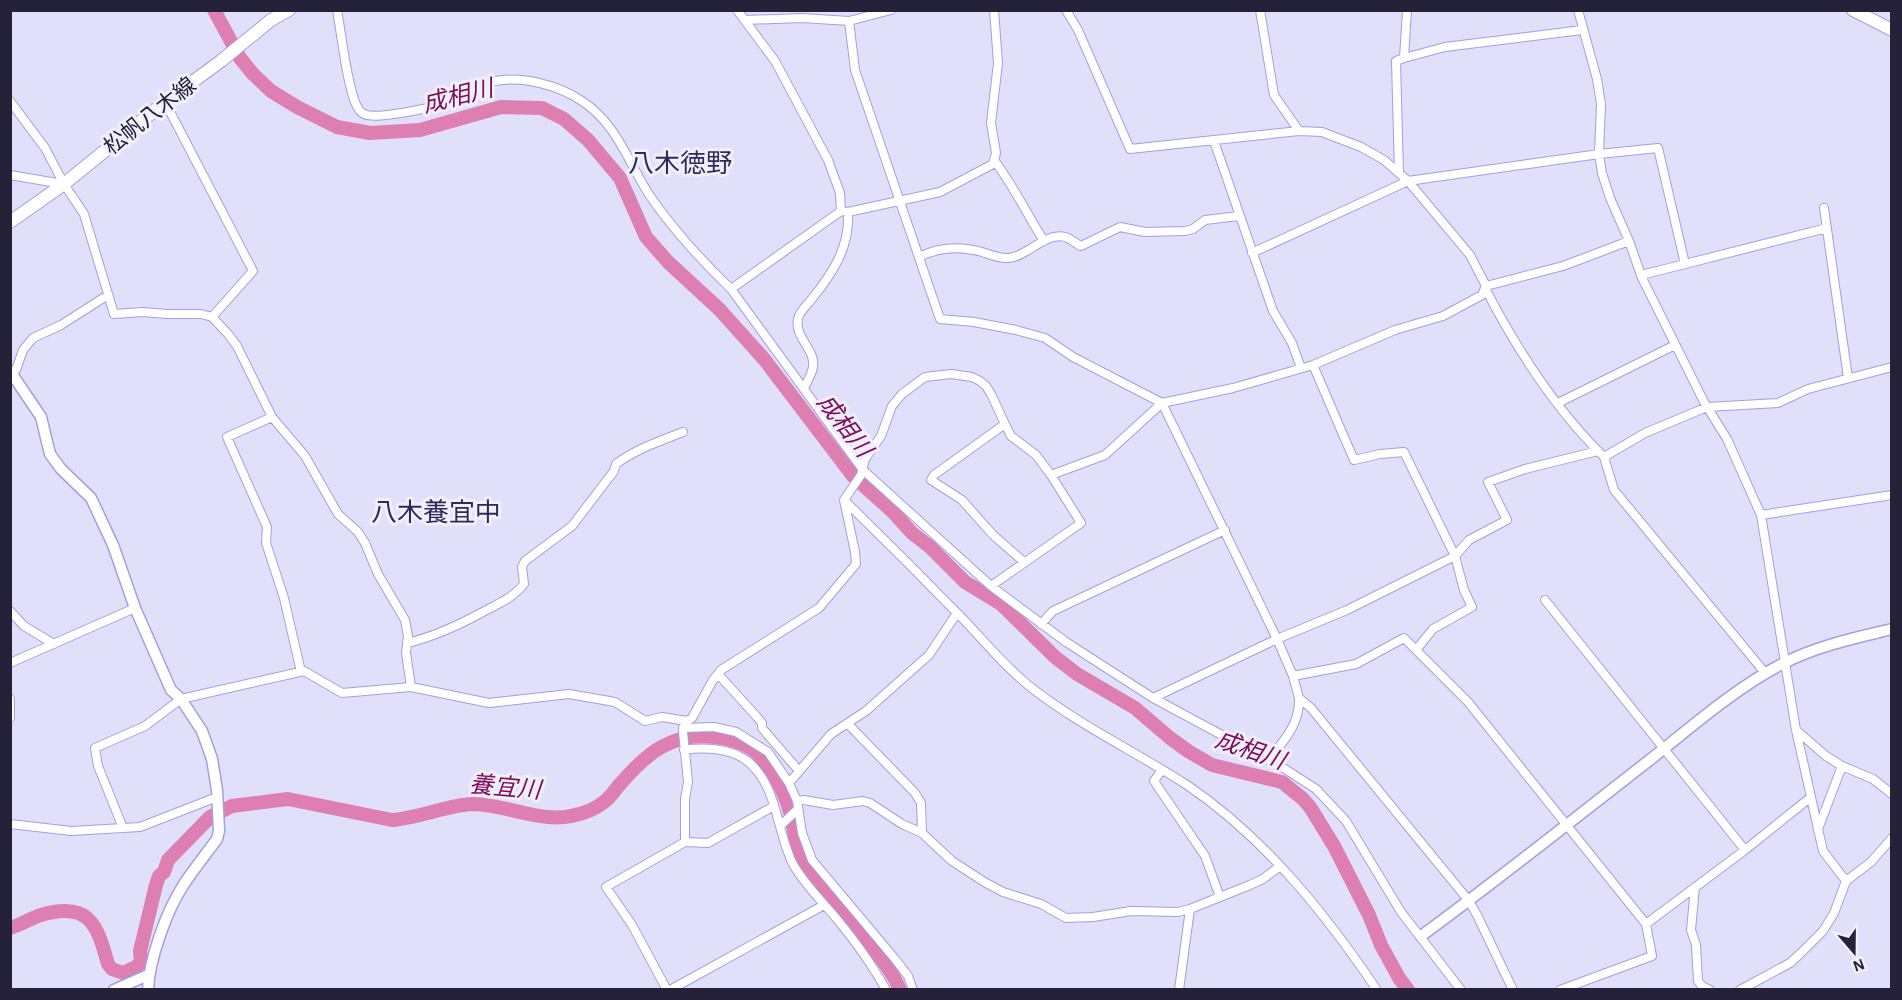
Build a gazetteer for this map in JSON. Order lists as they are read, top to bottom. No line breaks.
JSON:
{"streets":{"main road":["松帆八木線"]},"districts":["八木徳野","八木養宜中"],"water":["成相川","養宜川"],"north":"bottom"}
